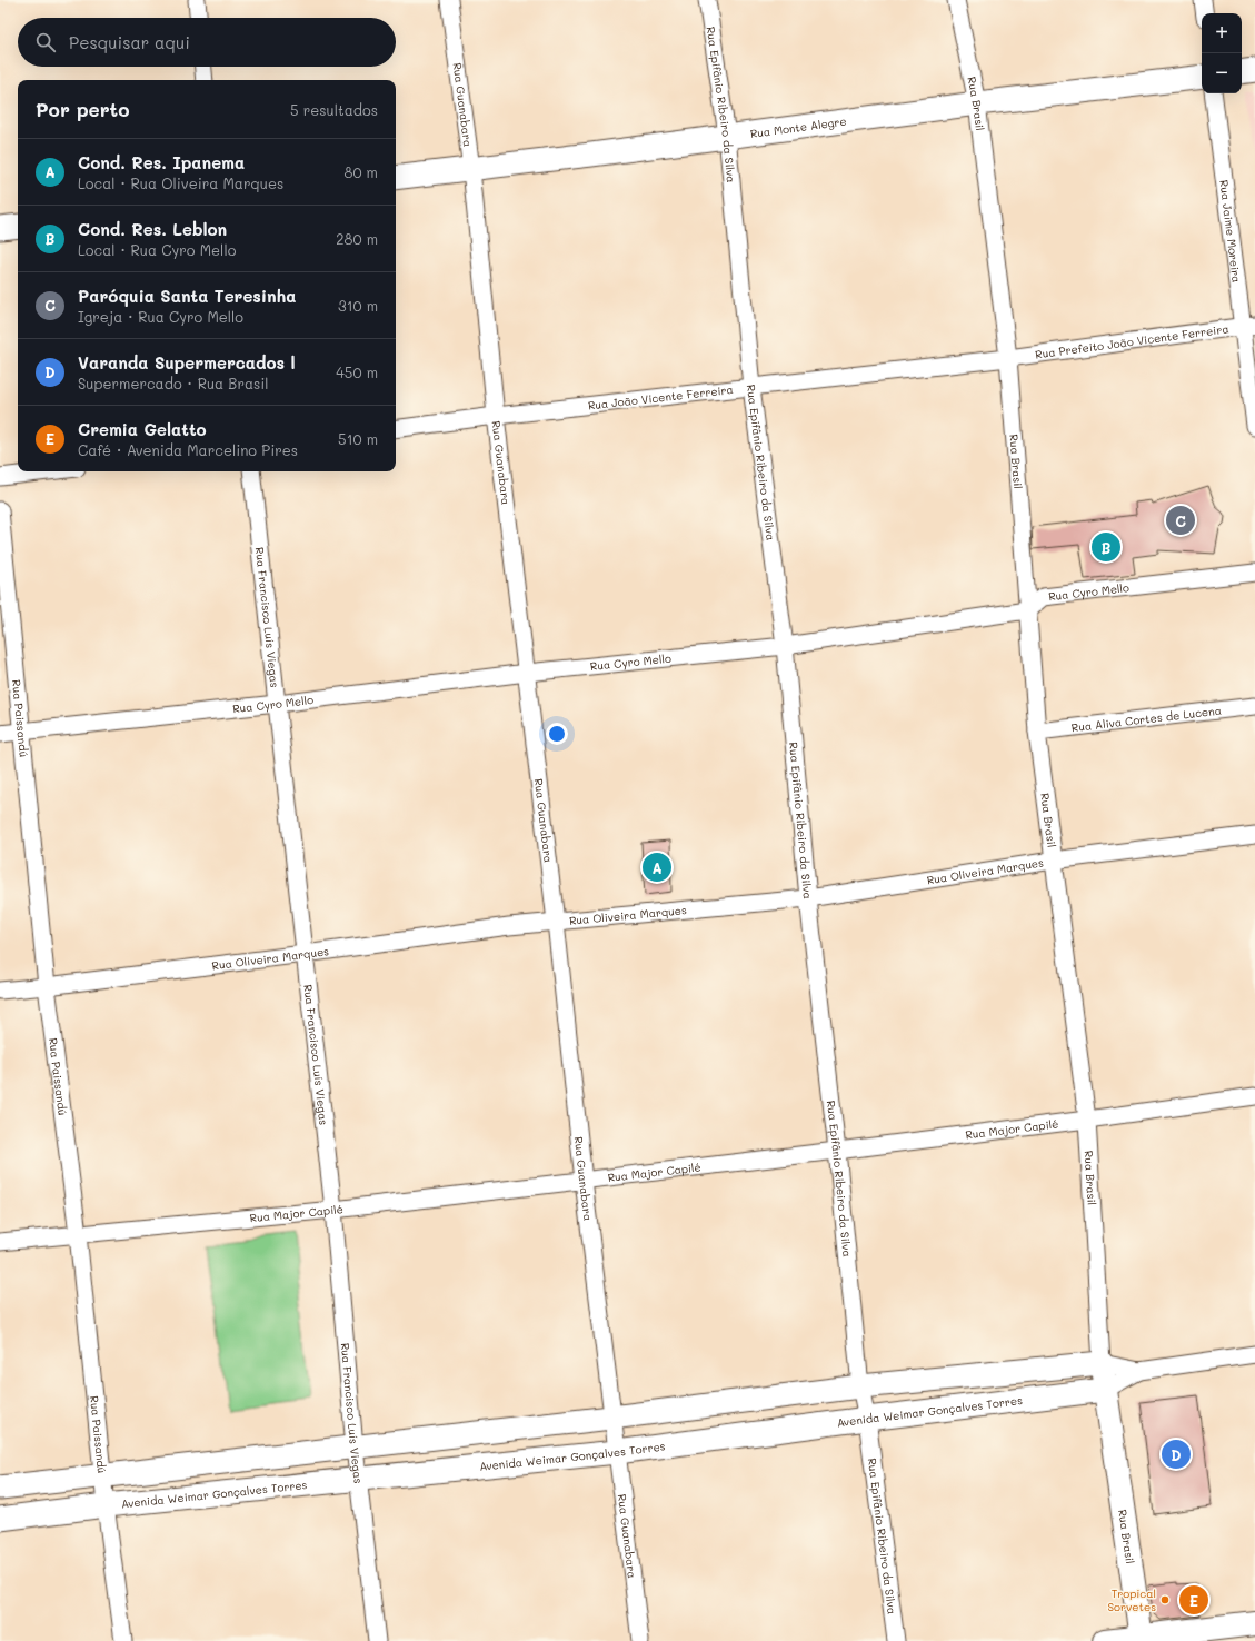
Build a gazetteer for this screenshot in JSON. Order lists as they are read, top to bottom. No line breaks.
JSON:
{"streets":{"main road":["Rua Brasil","Rua Monte Alegre","Avenida Weimar Gonçalves Torres"],"street":["Rua Guanabara","Rua Epifânio Ribeiro da Silva","Rua Jaime Moreira","Rua Prefeito João Vicente Ferreira","Rua João Vicente Ferreira","Rua Cyro Mello","Rua Francisco Luís Viegas","Rua Paissandú","Rua Aliva Cortes de Lucena","Rua Oliveira Marques","Rua Major Capilé"]},"crossings":[["Rua Guanabara","Rua Monte Alegre"],["Rua Guanabara","Rua João Vicente Ferreira"],["Rua Guanabara","Rua Cyro Mello"],["Rua Guanabara","Rua Oliveira Marques"],["Rua Guanabara","Rua Major Capilé"],["Rua Guanabara","Avenida Weimar Gonçalves Torres"],["Rua Epifânio Ribeiro da Silva","Rua Monte Alegre"],["Rua Epifânio Ribeiro da Silva","Rua João Vicente Ferreira"],["Rua Epifânio Ribeiro da Silva","Rua Cyro Mello"],["Rua Epifânio Ribeiro da Silva","Rua Oliveira Marques"],["Rua Epifânio Ribeiro da Silva","Rua Major Capilé"],["Rua Epifânio Ribeiro da Silva","Avenida Weimar Gonçalves Torres"],["Rua Brasil","Rua Monte Alegre"],["Rua Brasil","Rua Prefeito João Vicente Ferreira"],["Rua Brasil","Rua João Vicente Ferreira"],["Rua Brasil","Rua Cyro Mello"],["Rua Brasil","Rua Aliva Cortes de Lucena"],["Rua Brasil","Rua Oliveira Marques"],["Rua Brasil","Rua Major Capilé"],["Rua Brasil","Avenida Weimar Gonçalves Torres"],["Rua Jaime Moreira","Rua Prefeito João Vicente Ferreira"],["Rua Prefeito João Vicente Ferreira","Rua João Vicente Ferreira"],["Rua Cyro Mello","Rua Francisco Luís Viegas"],["Rua Cyro Mello","Rua Paissandú"],["Rua Francisco Luís Viegas","Rua Oliveira Marques"],["Rua Francisco Luís Viegas","Rua Major Capilé"],["Rua Francisco Luís Viegas","Avenida Weimar Gonçalves Torres"],["Rua Paissandú","Rua Oliveira Marques"],["Rua Paissandú","Rua Major Capilé"],["Rua Paissandú","Avenida Weimar Gonçalves Torres"]],"places":["Tropical Sorvetes"],"page":{"map_buttons":["+","−"],"search":"Pesquisar aqui","heading":["Por perto","5 resultados"],"list":[{"mark":"A","name":"Cond. Res. Ipanema","note":"Local · Rua Oliveira Marques","value":"80 m"},{"mark":"B","name":"Cond. Res. Leblon","note":"Local · Rua Cyro Mello","value":"280 m"},{"mark":"C","name":"Paróquia Santa Teresinha","note":"Igreja · Rua Cyro Mello","value":"310 m"},{"mark":"D","name":"Varanda Supermercados l","note":"Supermercado · Rua Brasil","value":"450 m"},{"mark":"E","name":"Cremia Gelatto","note":"Café · Avenida Marcelino Pires","value":"510 m"}],"pins":["C","B","A","D","E"]}}
